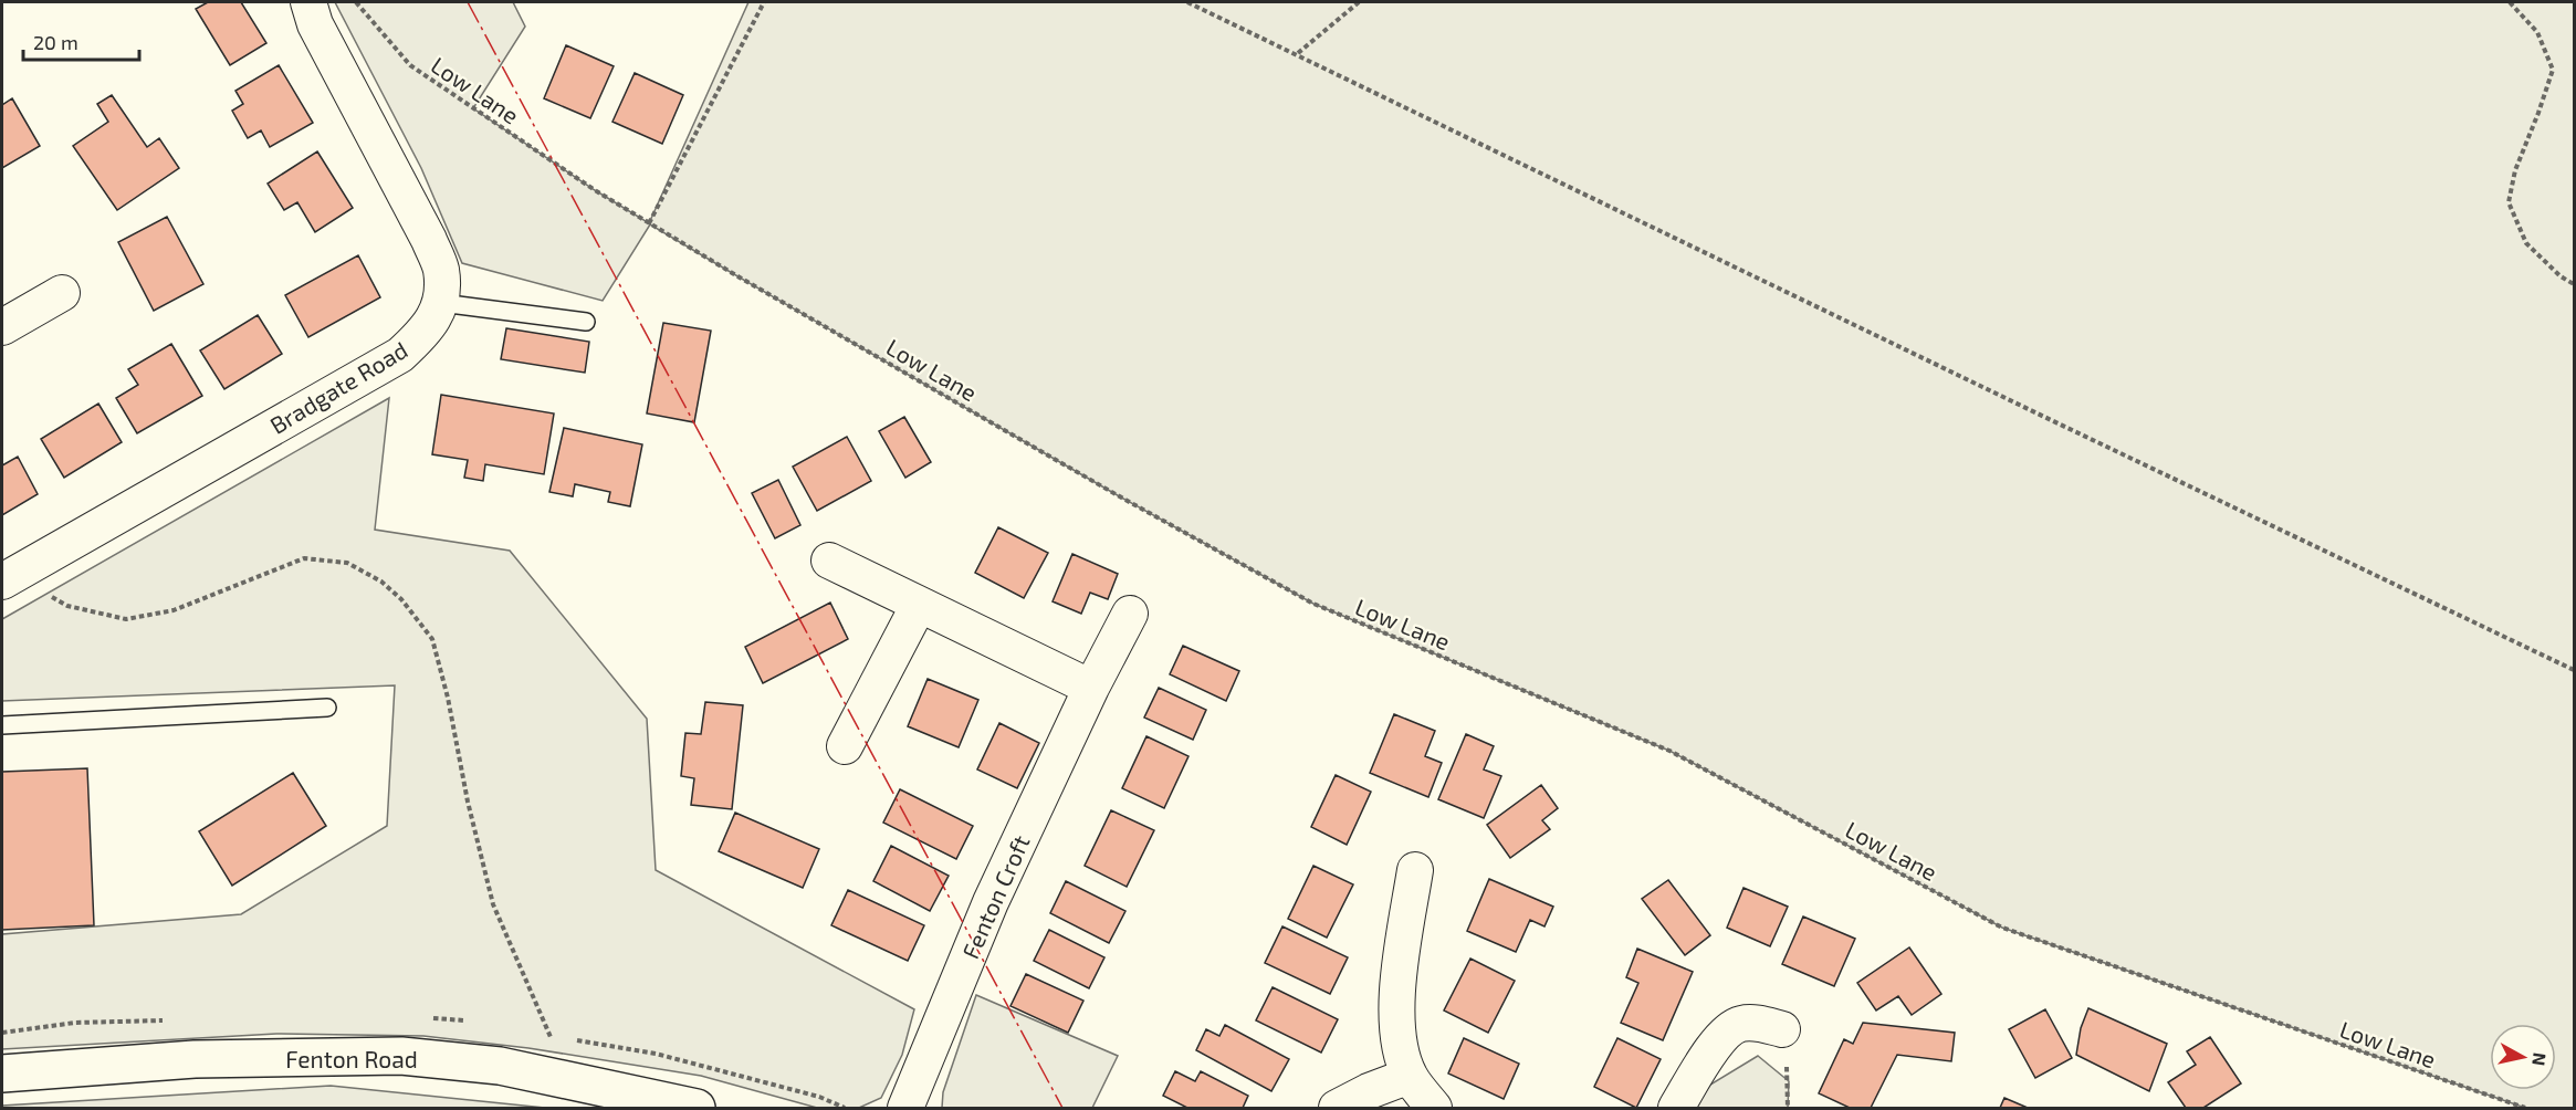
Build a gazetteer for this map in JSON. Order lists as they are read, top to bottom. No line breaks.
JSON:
{"streets":{"street":["Bradgate Road","Fenton Croft","Fenton Road"],"path":["Low Lane"]},"scale_bar":"20 m","north":"right"}
